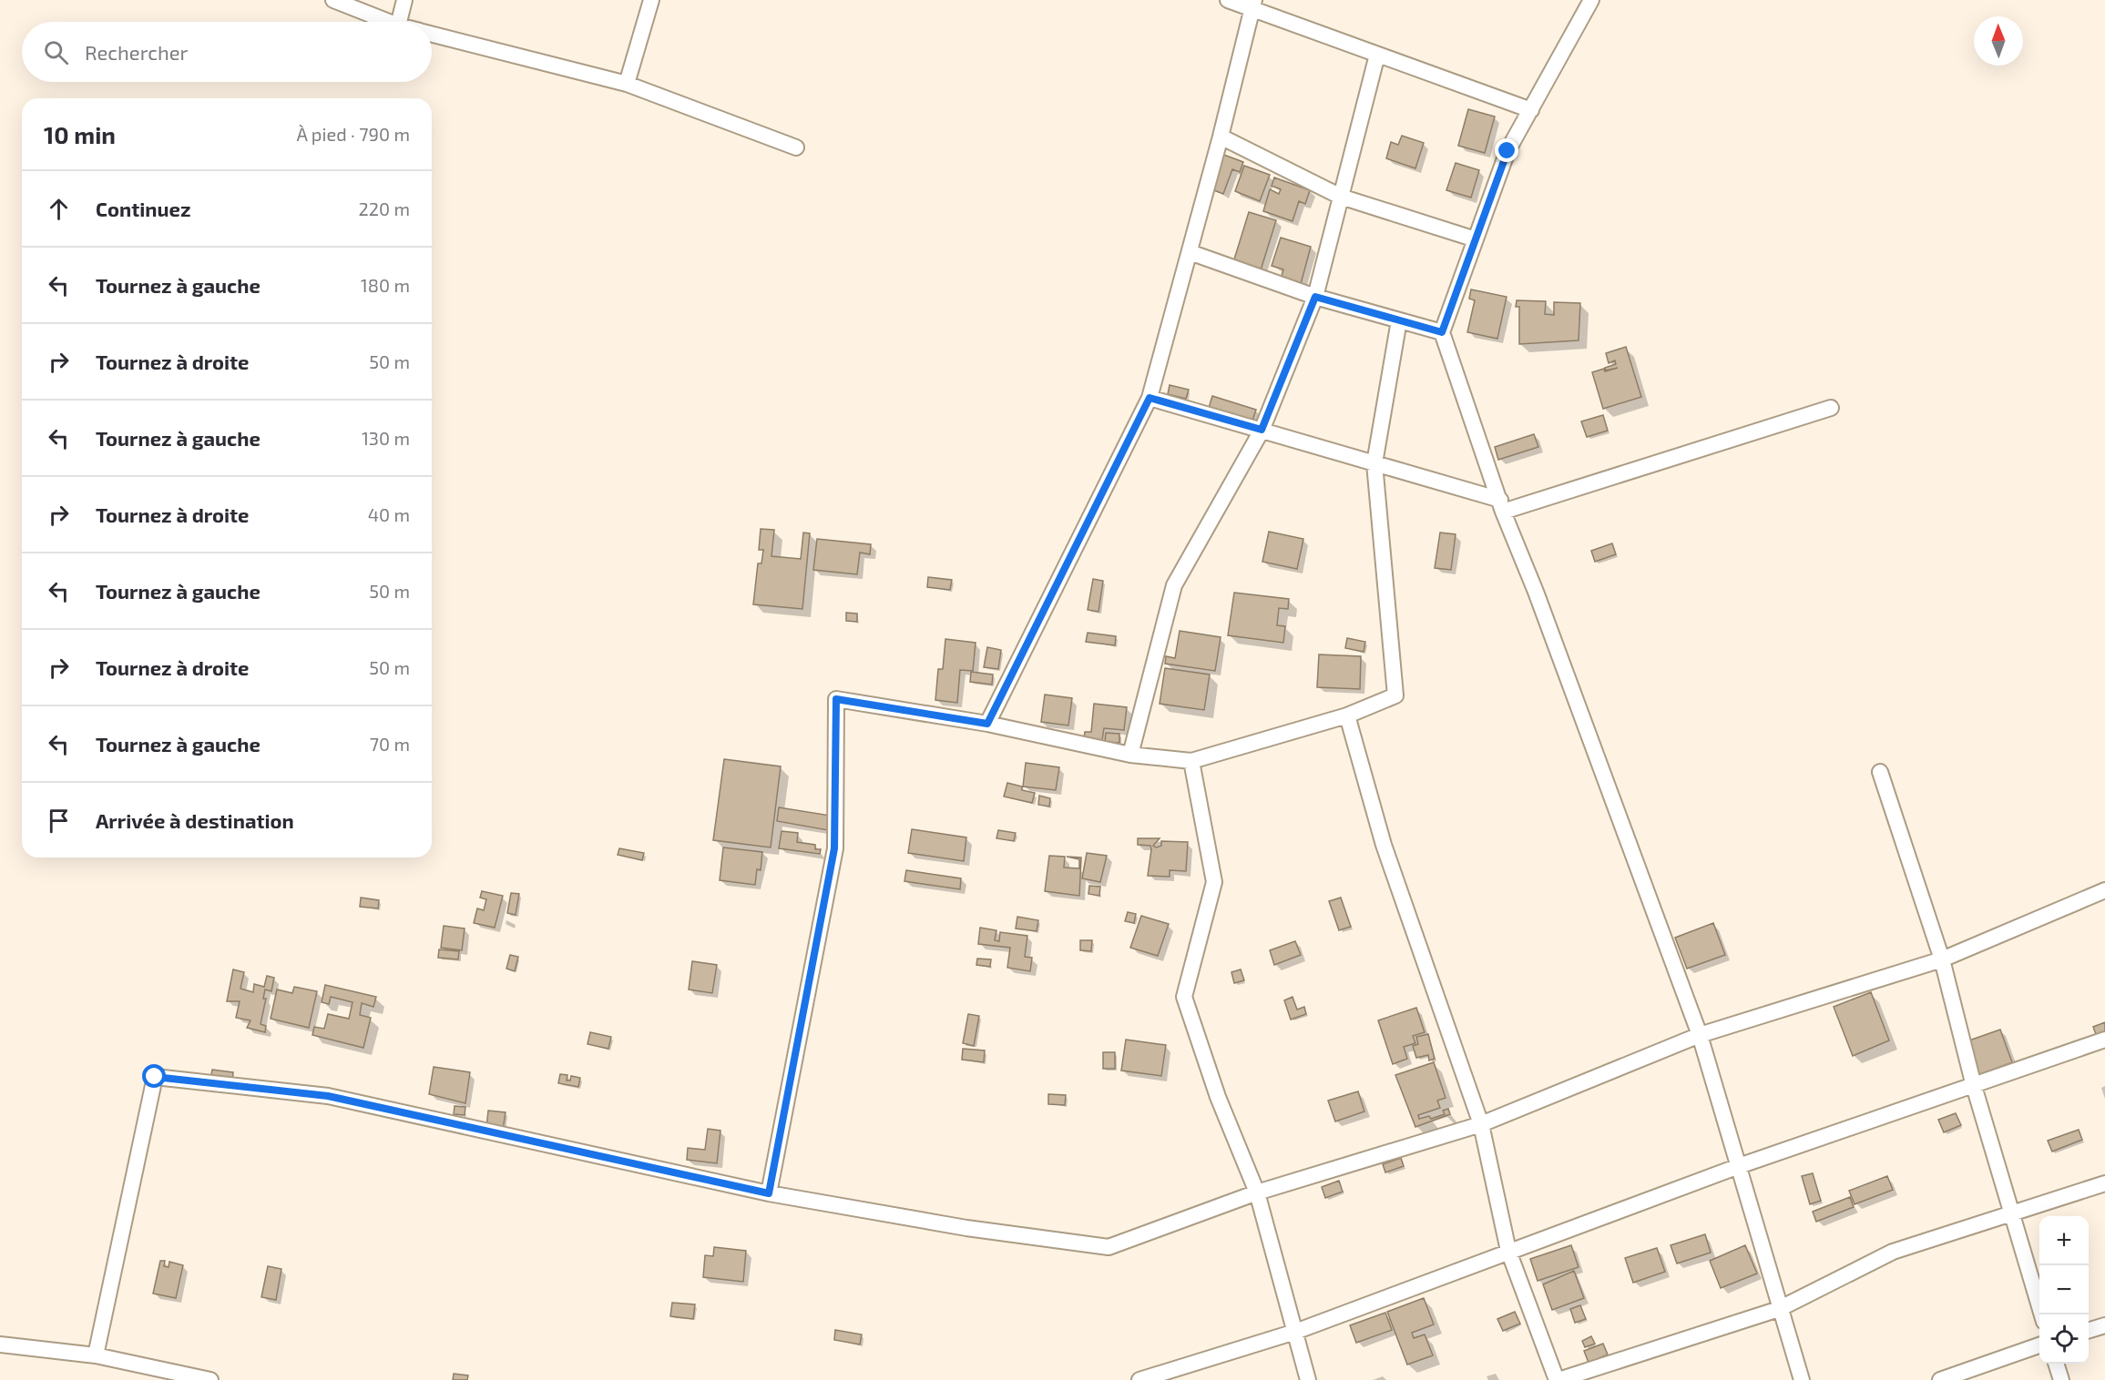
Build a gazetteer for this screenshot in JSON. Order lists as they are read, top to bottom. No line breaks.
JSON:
{"north":"top","page":{"search":"Rechercher","heading":["10 min","À pied · 790 m"],"list":[["Continuez","220 m"],["Tournez à gauche","180 m"],["Tournez à droite","50 m"],["Tournez à gauche","130 m"],["Tournez à droite","40 m"],["Tournez à gauche","50 m"],["Tournez à droite","50 m"],["Tournez à gauche","70 m"],"Arrivée à destination"],"map_buttons":["+","−"]}}
